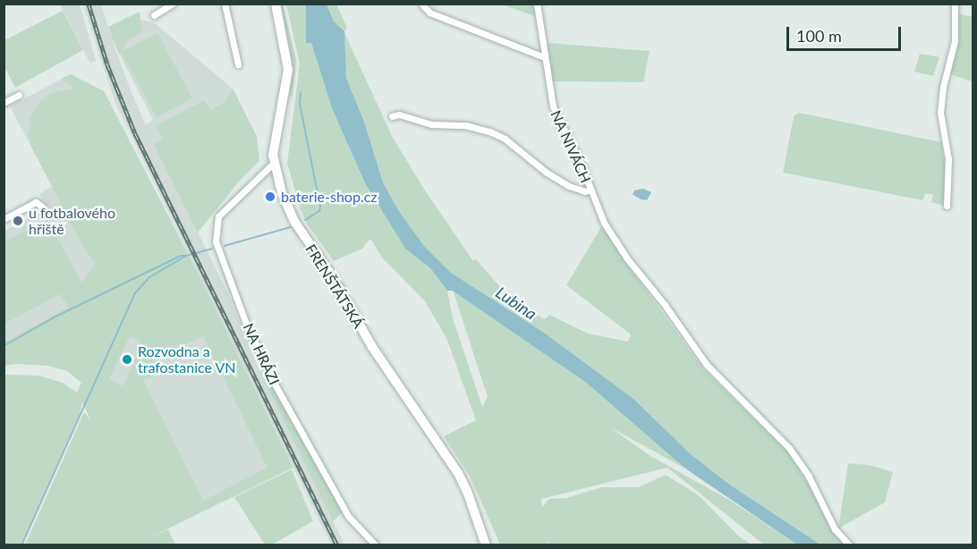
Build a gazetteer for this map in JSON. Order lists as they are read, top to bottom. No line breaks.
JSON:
{"streets":{"main road":["FRENŠTÁTSKÁ"],"street":["NA NIVÁCH","NA HRÁZI"]},"crossings":[["FRENŠTÁTSKÁ","NA HRÁZI"]],"water":["Lubina"],"places":["baterie-shop.cz","u fotbalového hřiště","Rozvodna a trafostanice VN"],"scale_bar":"100 m"}
